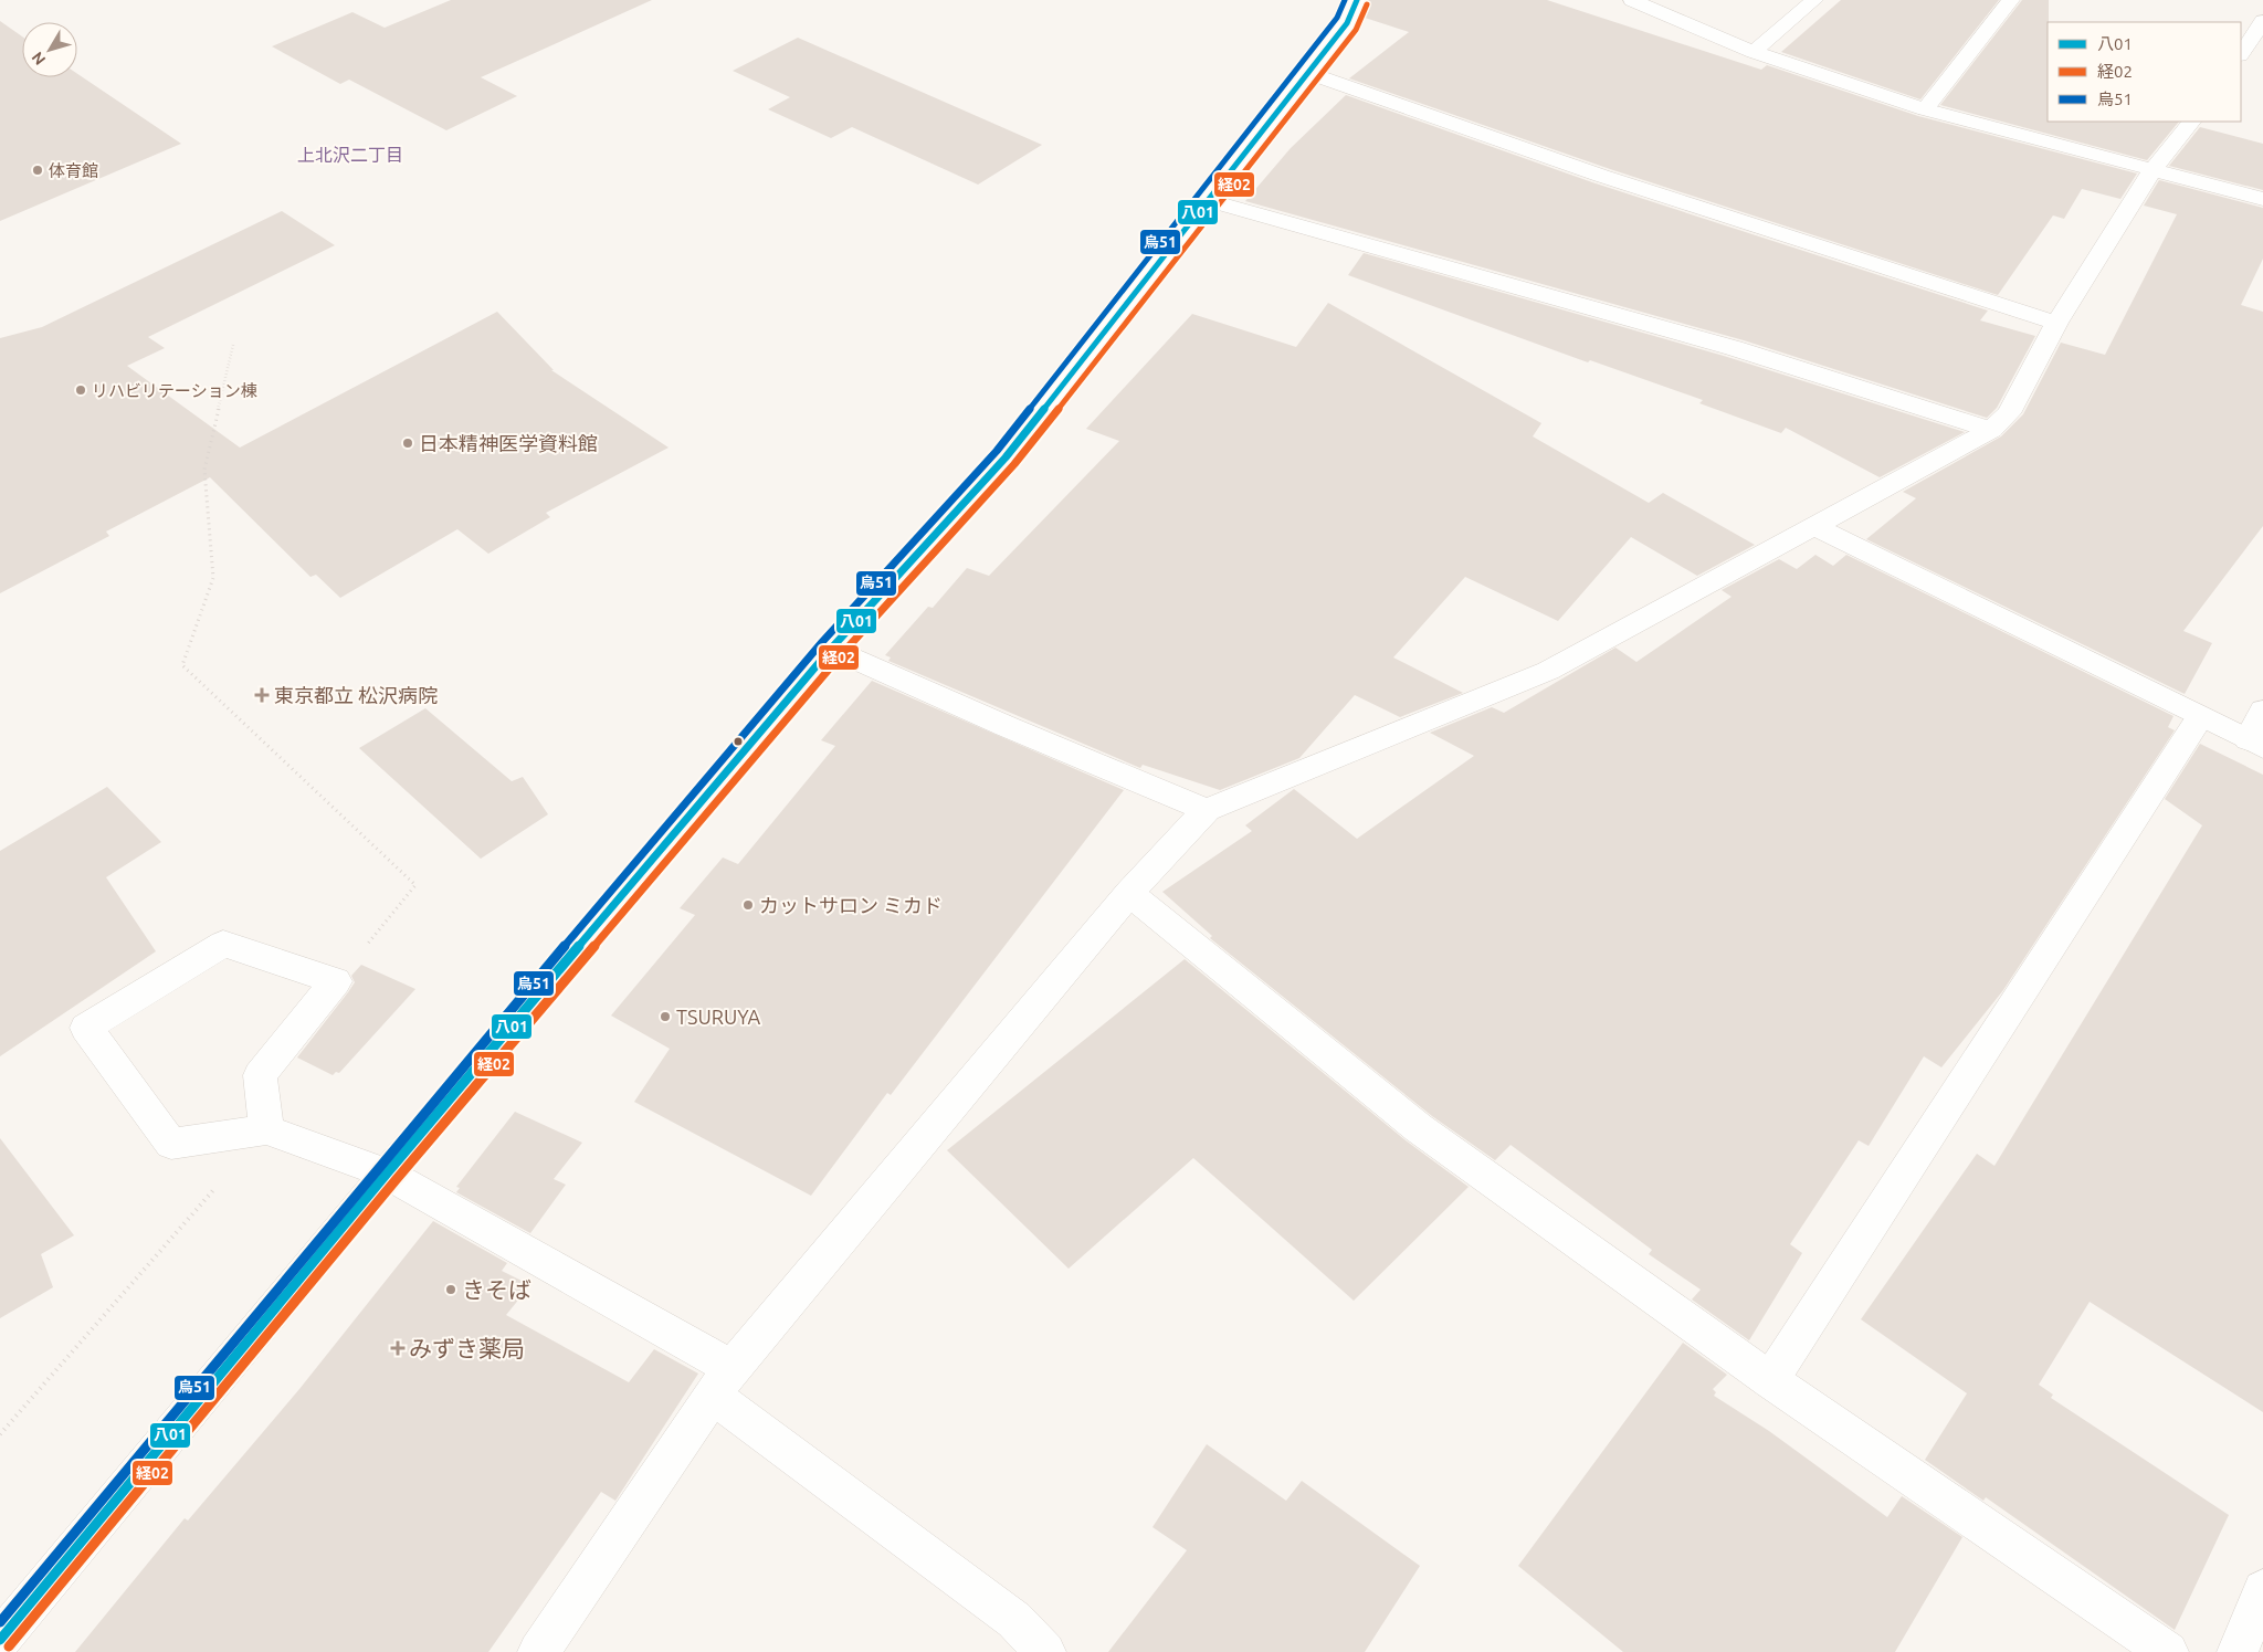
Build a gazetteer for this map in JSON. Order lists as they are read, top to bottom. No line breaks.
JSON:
{"districts":["上北沢二丁目"],"places":{"other":["体育館","リハビリテーション棟","日本精神医学資料館","カットサロン ミカド","TSURUYA","きそば"],"health":["東京都立 松沢病院","みずき薬局"]},"lines":["transit line 八01","transit line 烏51","transit line 経02"],"legend":["八01","経02","烏51"],"north":"bottom left"}
